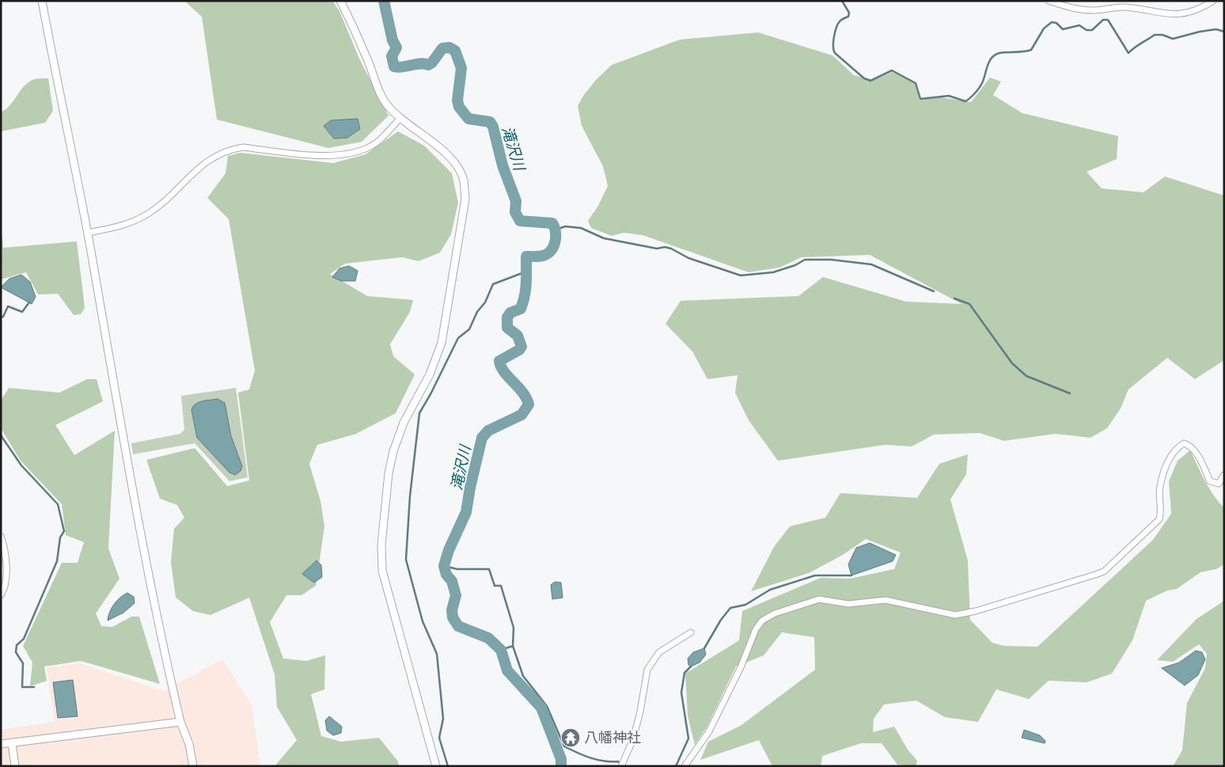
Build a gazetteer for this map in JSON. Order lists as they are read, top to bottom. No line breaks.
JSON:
{"water":["滝沢川"],"places":{"temple":["八幡神社"]}}
